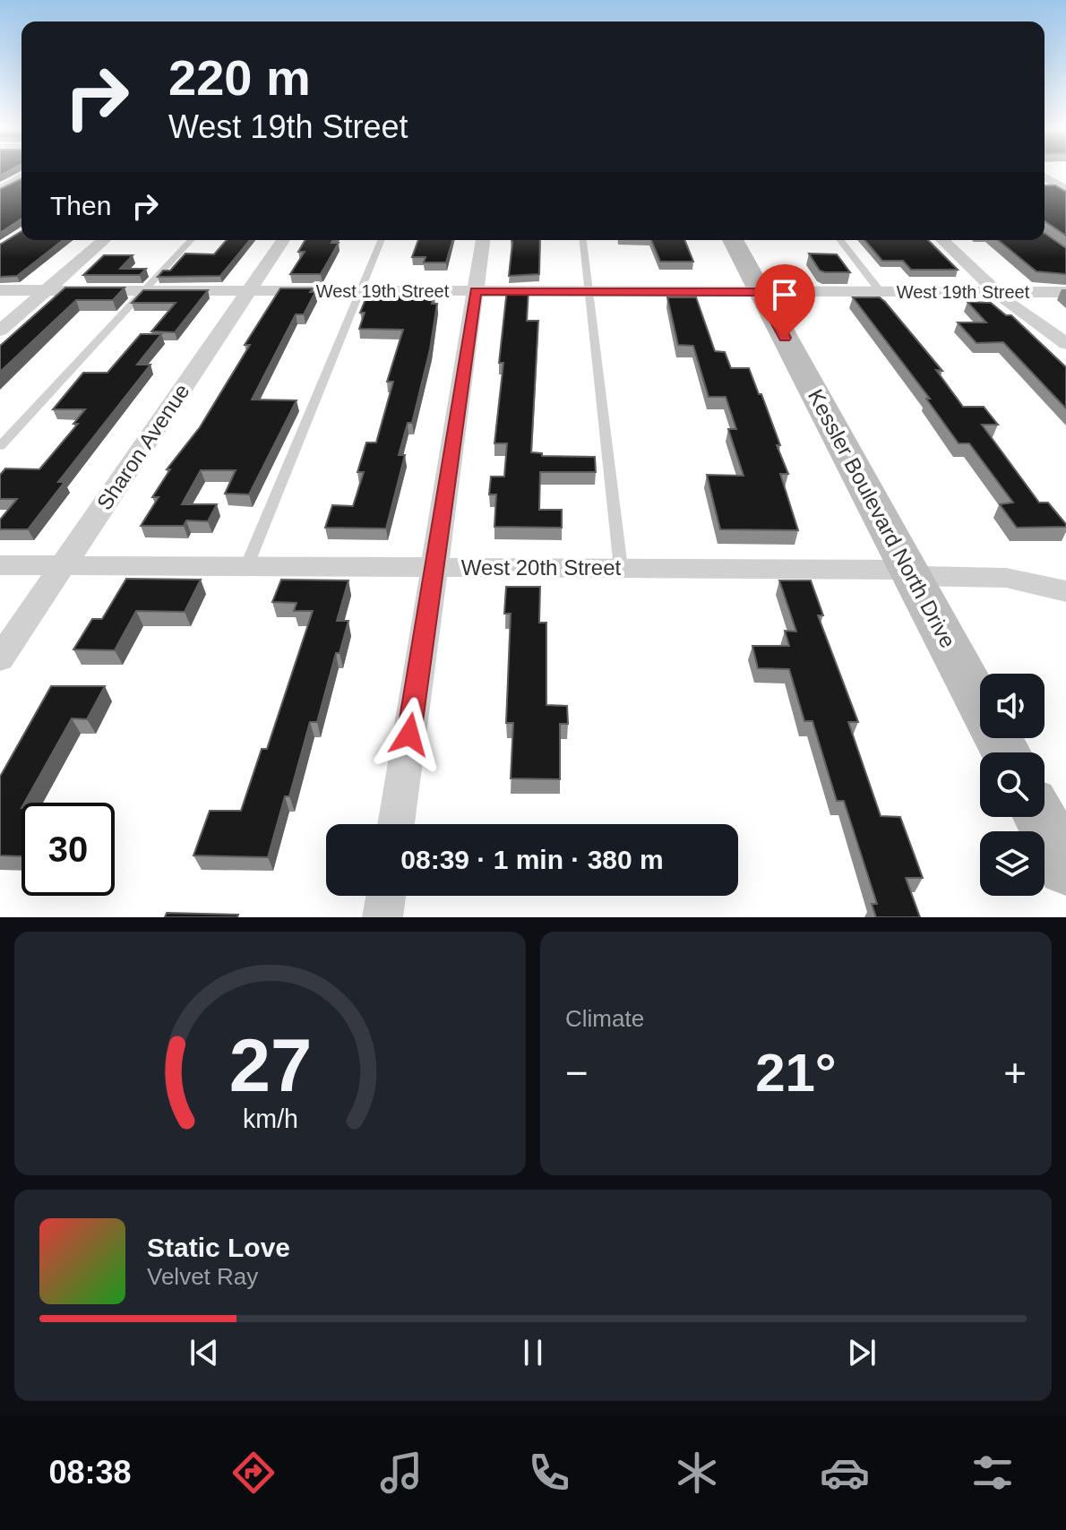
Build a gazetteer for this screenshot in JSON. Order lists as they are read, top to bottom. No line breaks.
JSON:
{"streets":{"main road":["Kessler Boulevard North Drive"],"street":["West 19th Street","Sharon Avenue","West 20th Street"]},"crossings":[["West 19th Street","Sharon Avenue"],["West 19th Street","Kessler Boulevard North Drive"],["Sharon Avenue","West 20th Street"],["Kessler Boulevard North Drive","West 20th Street"]],"page":{"turn":["220 m","West 19th Street"],"then":"Then","limit":"30","trip":"08:39 · 1 min · 380 m","tile":"Climate","heat":["−","21°","+"],"song":["Static Love","Velvet Ray"],"tabs":"08:38","gauge":["27","km/h"]}}
